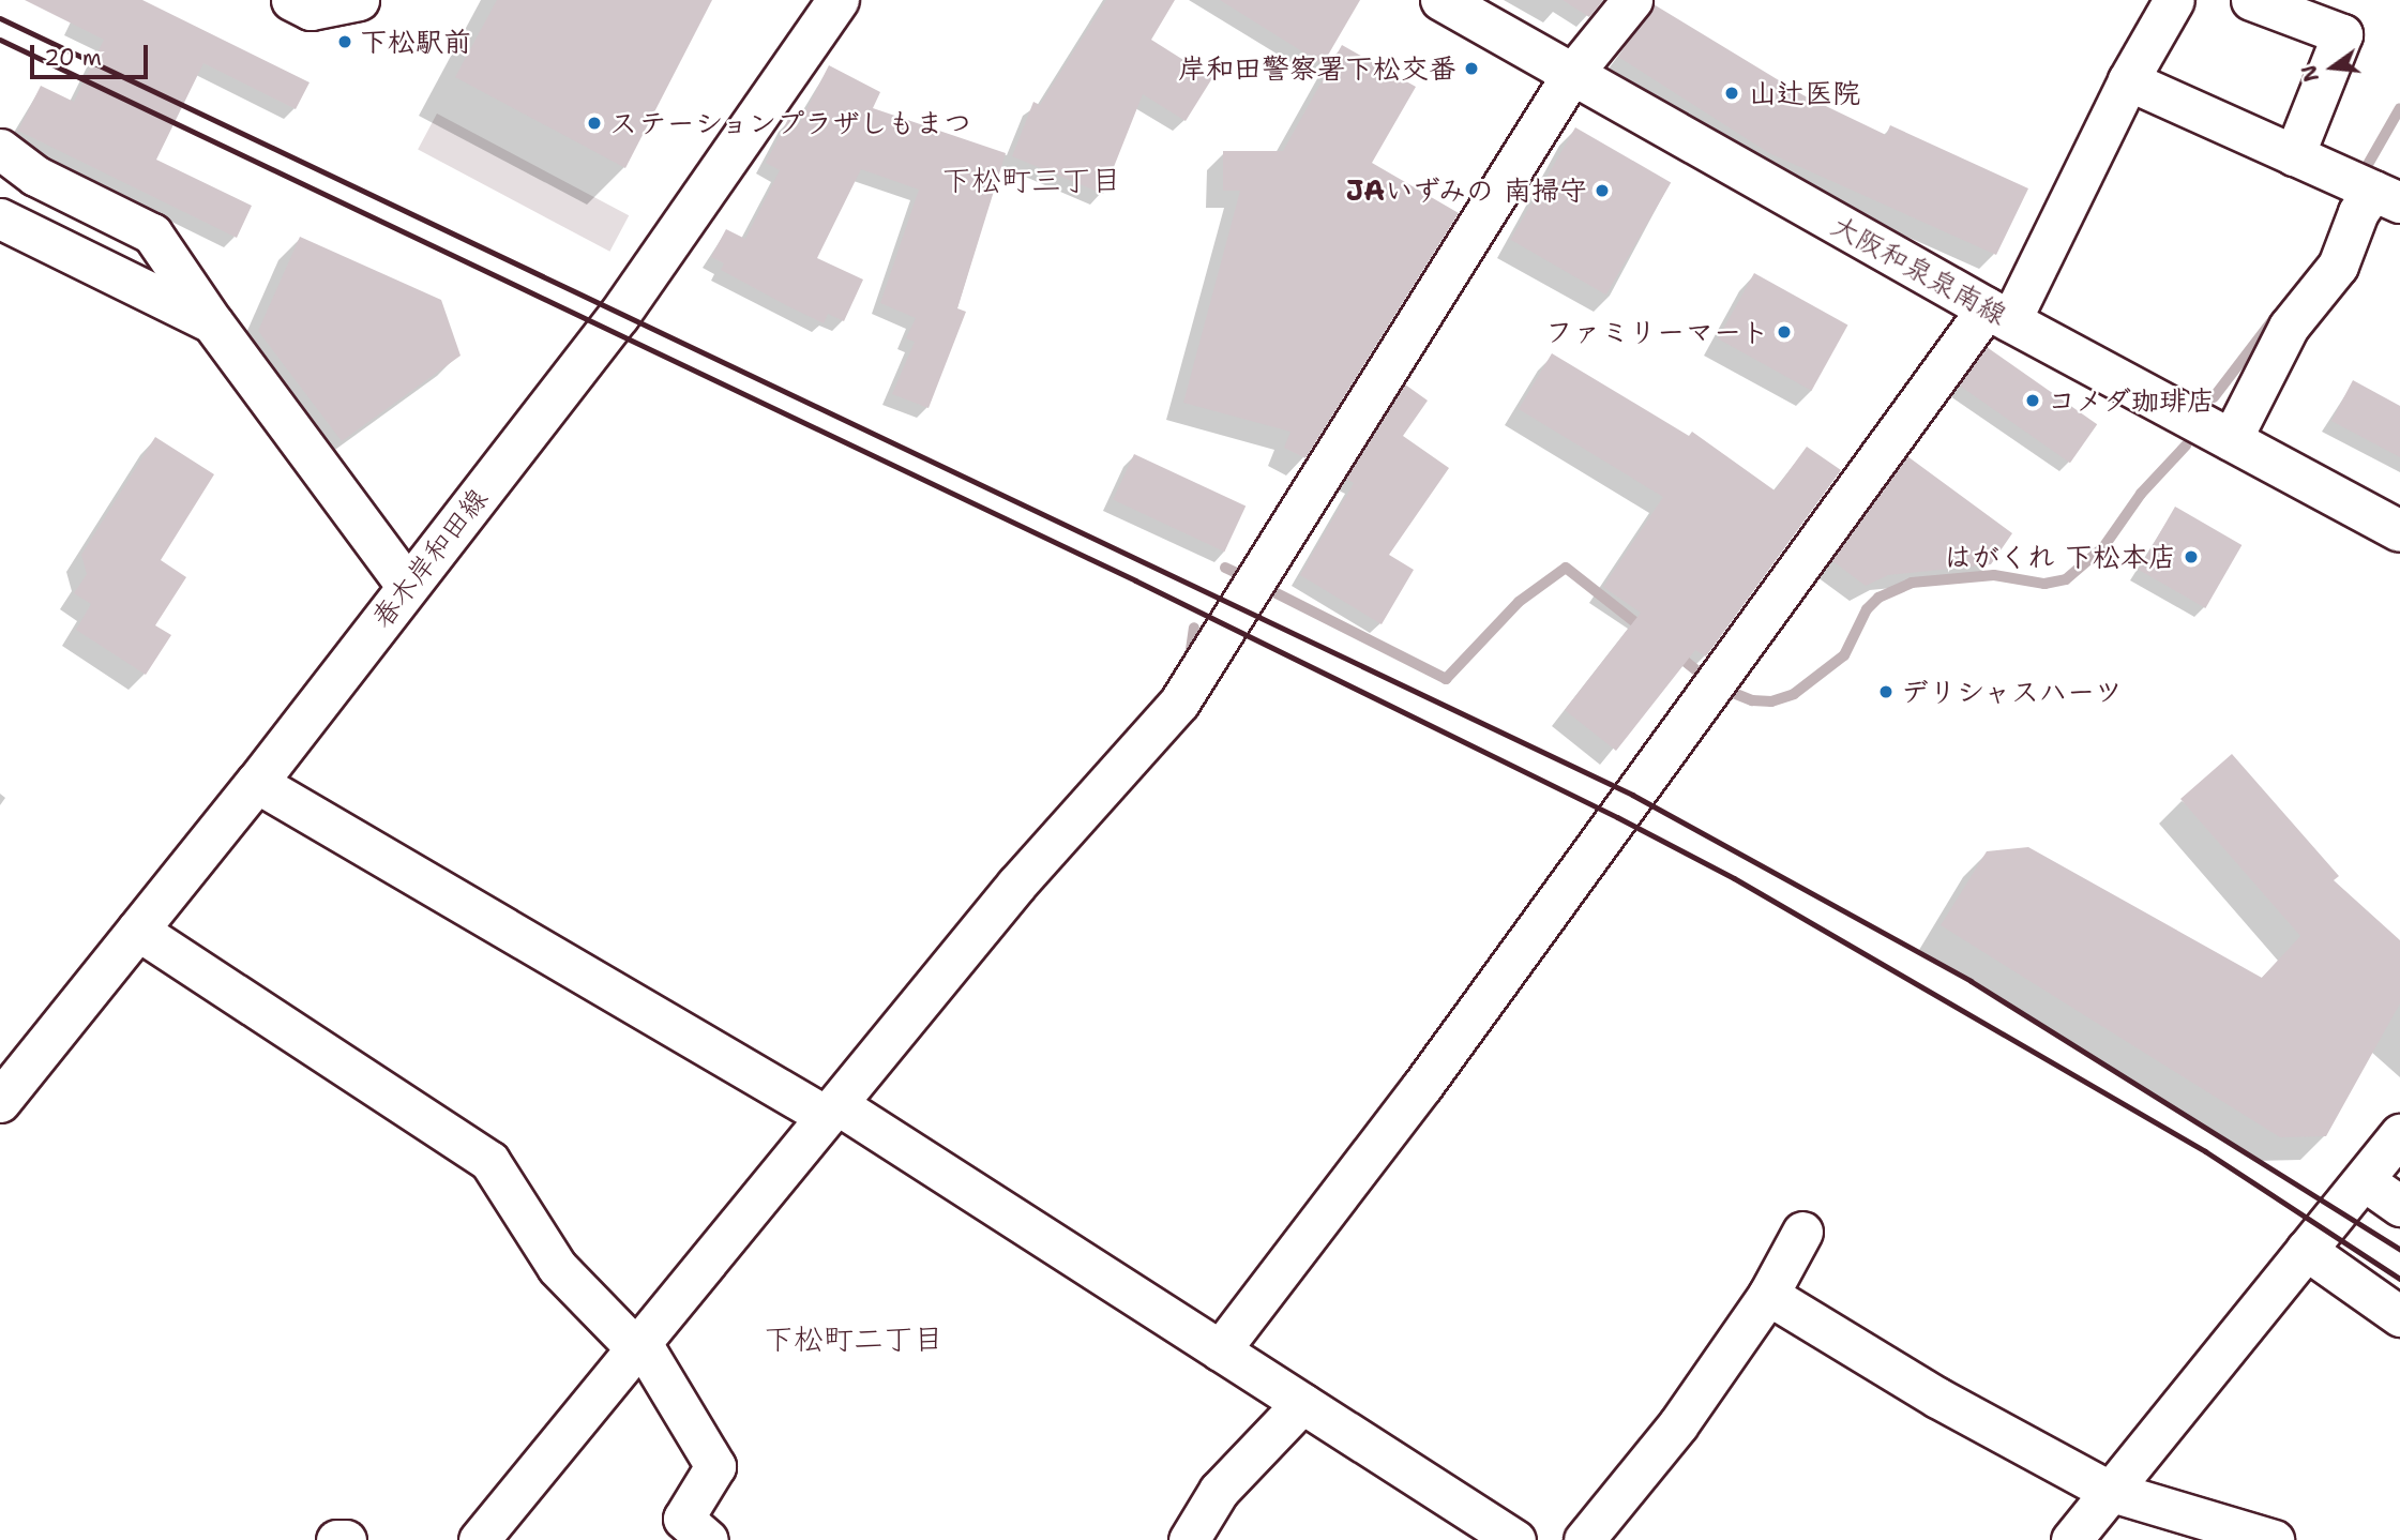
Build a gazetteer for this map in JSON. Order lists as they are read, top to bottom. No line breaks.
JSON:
{"streets":{"main road":["大阪和泉泉南線","春木岸和田線"]},"districts":["下松町三丁目","下松町二丁目"],"places":["下松駅前","岸和田警察署下松交番","山辻医院","ステーションプラザしもまつ","JAいずみの 南掃守","ファミリーマート","コメダ珈琲店","はがくれ 下松本店","デリシャスハーツ"],"scale_bar":"20 m","north":"left"}
